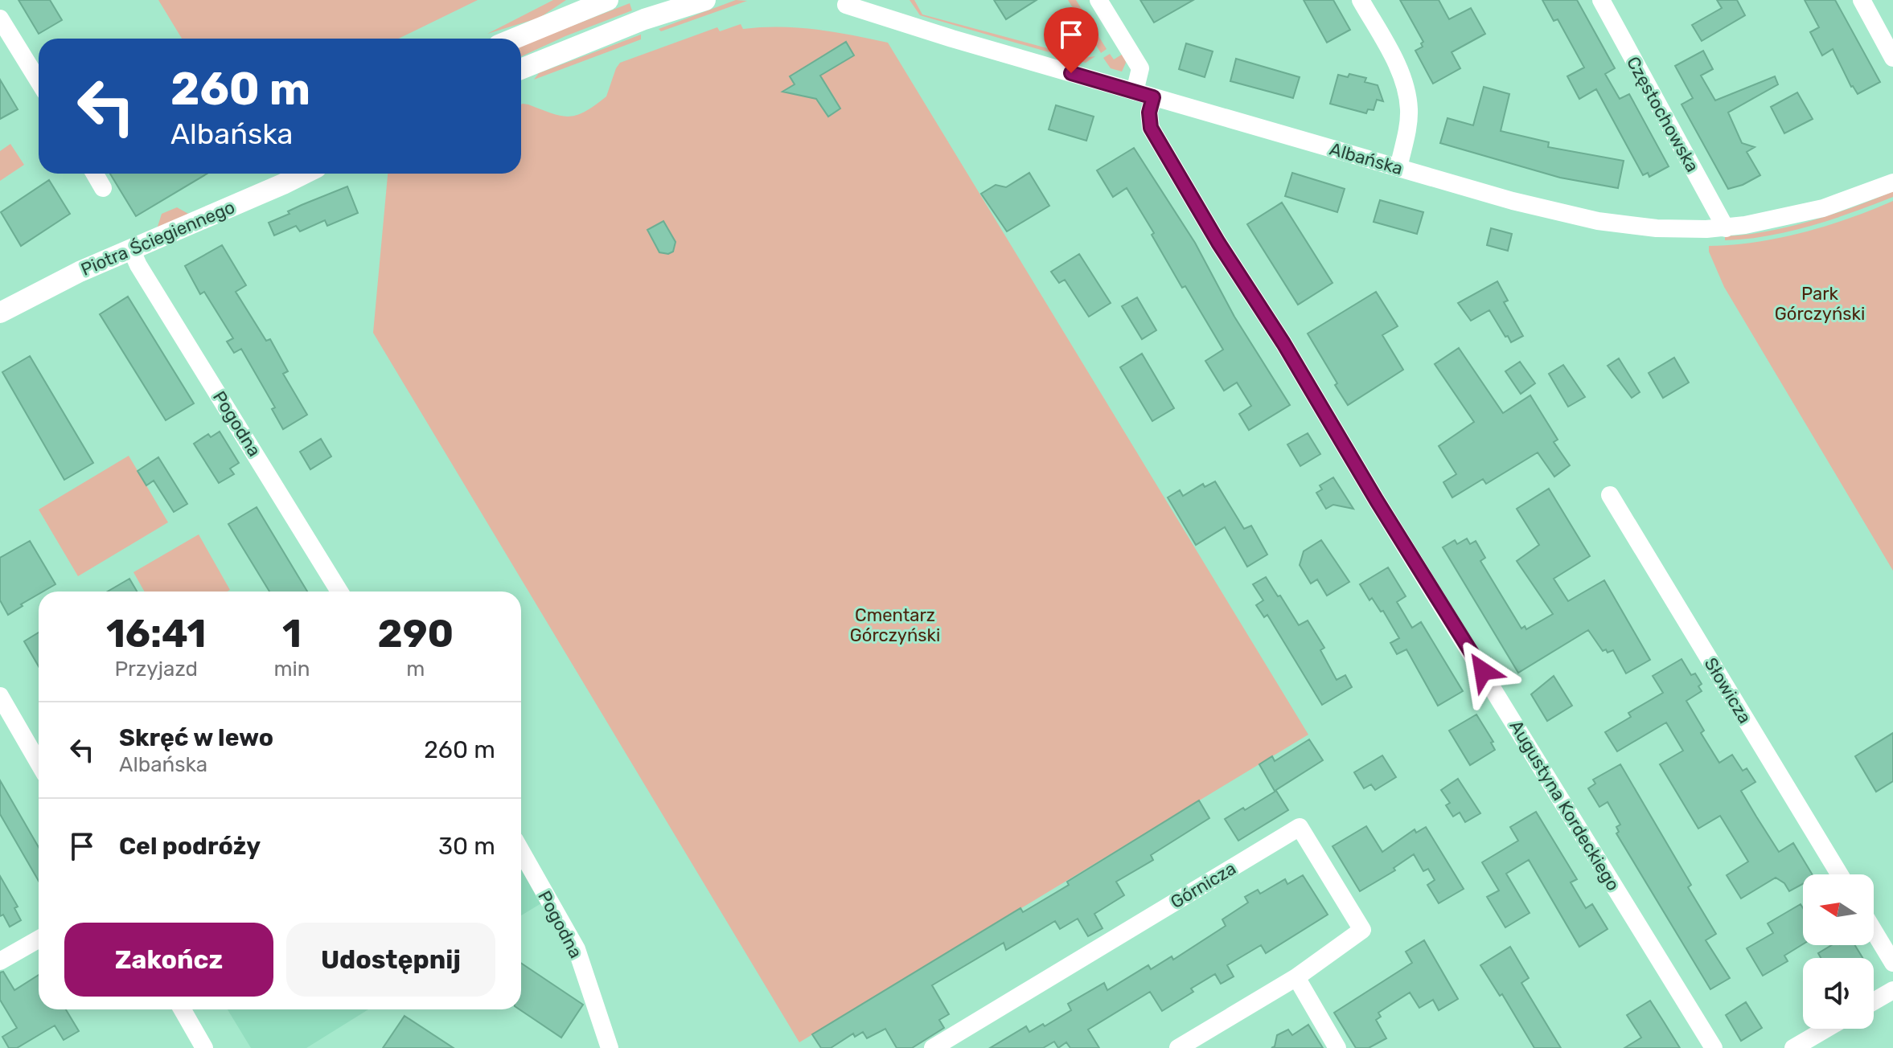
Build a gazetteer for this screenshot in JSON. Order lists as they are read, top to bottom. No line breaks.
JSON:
{"streets":{"street":["Częstochowska","Albańska","Piotra Ściegiennego","Pogodna","Słowicza","Augustyna Kordeckiego","Górnicza"]},"crossings":[["Częstochowska","Albańska"],["Albańska","Augustyna Kordeckiego"],["Piotra Ściegiennego","Pogodna"]],"parks":["Park Górczyński","Cmentarz Górczyński"],"north":"left","page":{"turn":["260 m","Albańska"],"eta":["16:41","Przyjazd","1","min","290","m"],"list":[{"name":"Skręć w lewo","note":"Albańska","value":"260 m"},{"name":"Cel podróży","value":"30 m"}],"buttons":["Zakończ","Udostępnij"]}}
